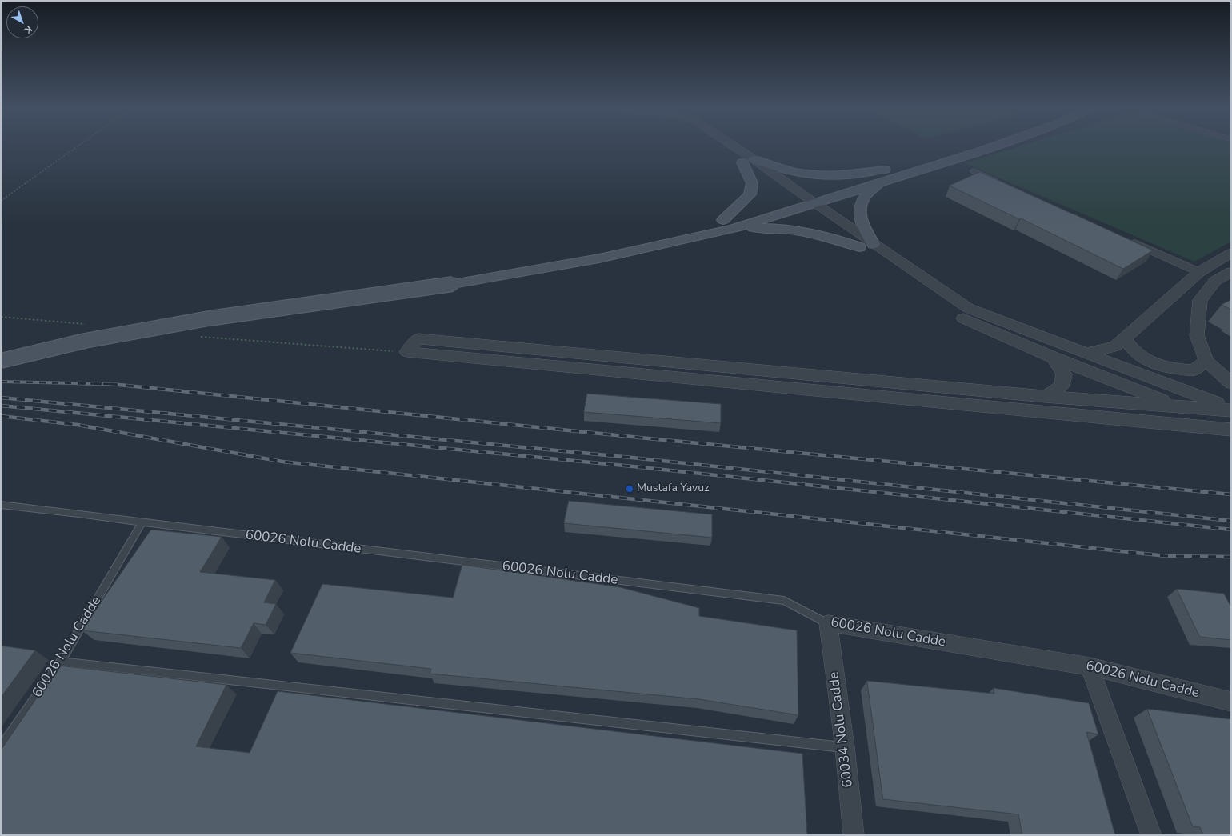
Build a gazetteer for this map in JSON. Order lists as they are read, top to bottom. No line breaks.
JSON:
{"streets":{"street":["60026 Nolu Cadde","60034 Nolu Cadde"]},"crossings":[["60026 Nolu Cadde","60034 Nolu Cadde"]],"places":["Mustafa Yavuz"],"north":"bottom right"}
